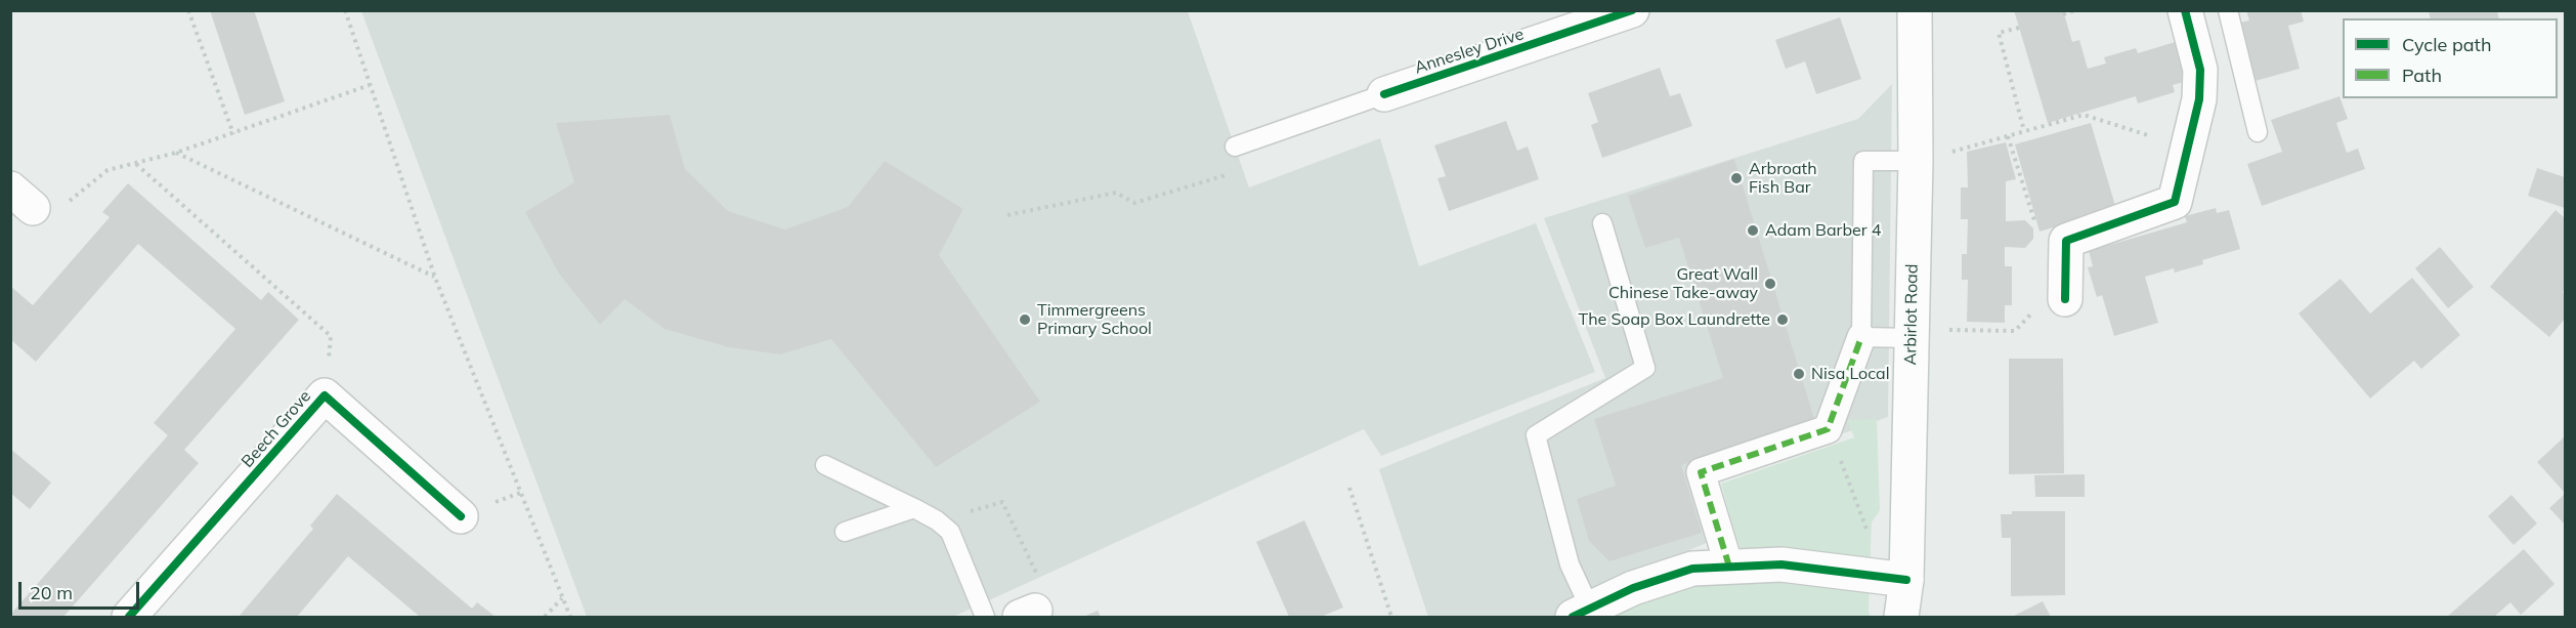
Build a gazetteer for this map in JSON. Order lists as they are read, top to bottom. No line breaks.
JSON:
{"streets":{"street":["Annesley Drive","Arbirlot Road","Beech Grove"]},"places":["Arbroath Fish Bar","Adam Barber 4","Great Wall Chinese Take-away","Timmergreens Primary School","The Soap Box Laundrette","Nisa Local"],"legend":["Cycle path","Path"],"scale_bar":"20 m"}
